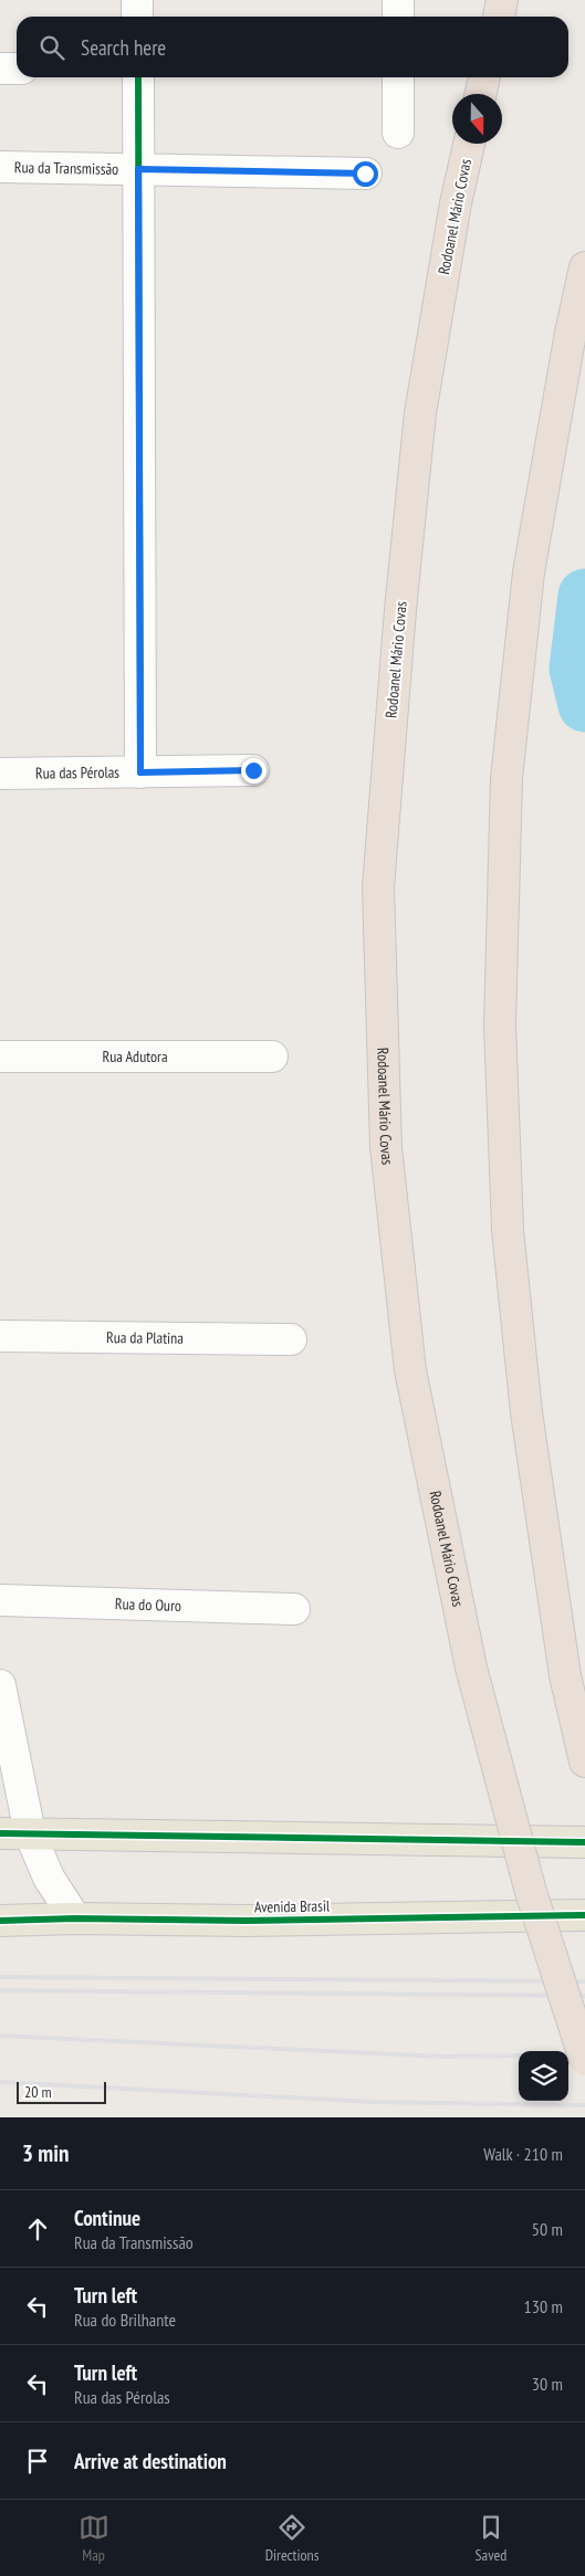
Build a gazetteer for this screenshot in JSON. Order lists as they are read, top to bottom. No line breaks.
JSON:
{"streets":{"highway":["Rodoanel Mário Covas"],"main road":["Avenida Brasil"],"street":["Rua da Transmissão","Rua das Pérolas","Rua Adutora","Rua da Platina","Rua do Ouro"]},"scale_bar":"20 m","north":"bottom","page":{"search":"Search here","scale":"20 m","heading":["3 min","Walk · 210 m"],"list":[["Continue","Rua da Transmissão","50 m"],["Turn left","Rua do Brilhante","130 m"],["Turn left","Rua das Pérolas","30 m"],"Arrive at destination"],"nav":["Map","Directions","Saved"]}}
